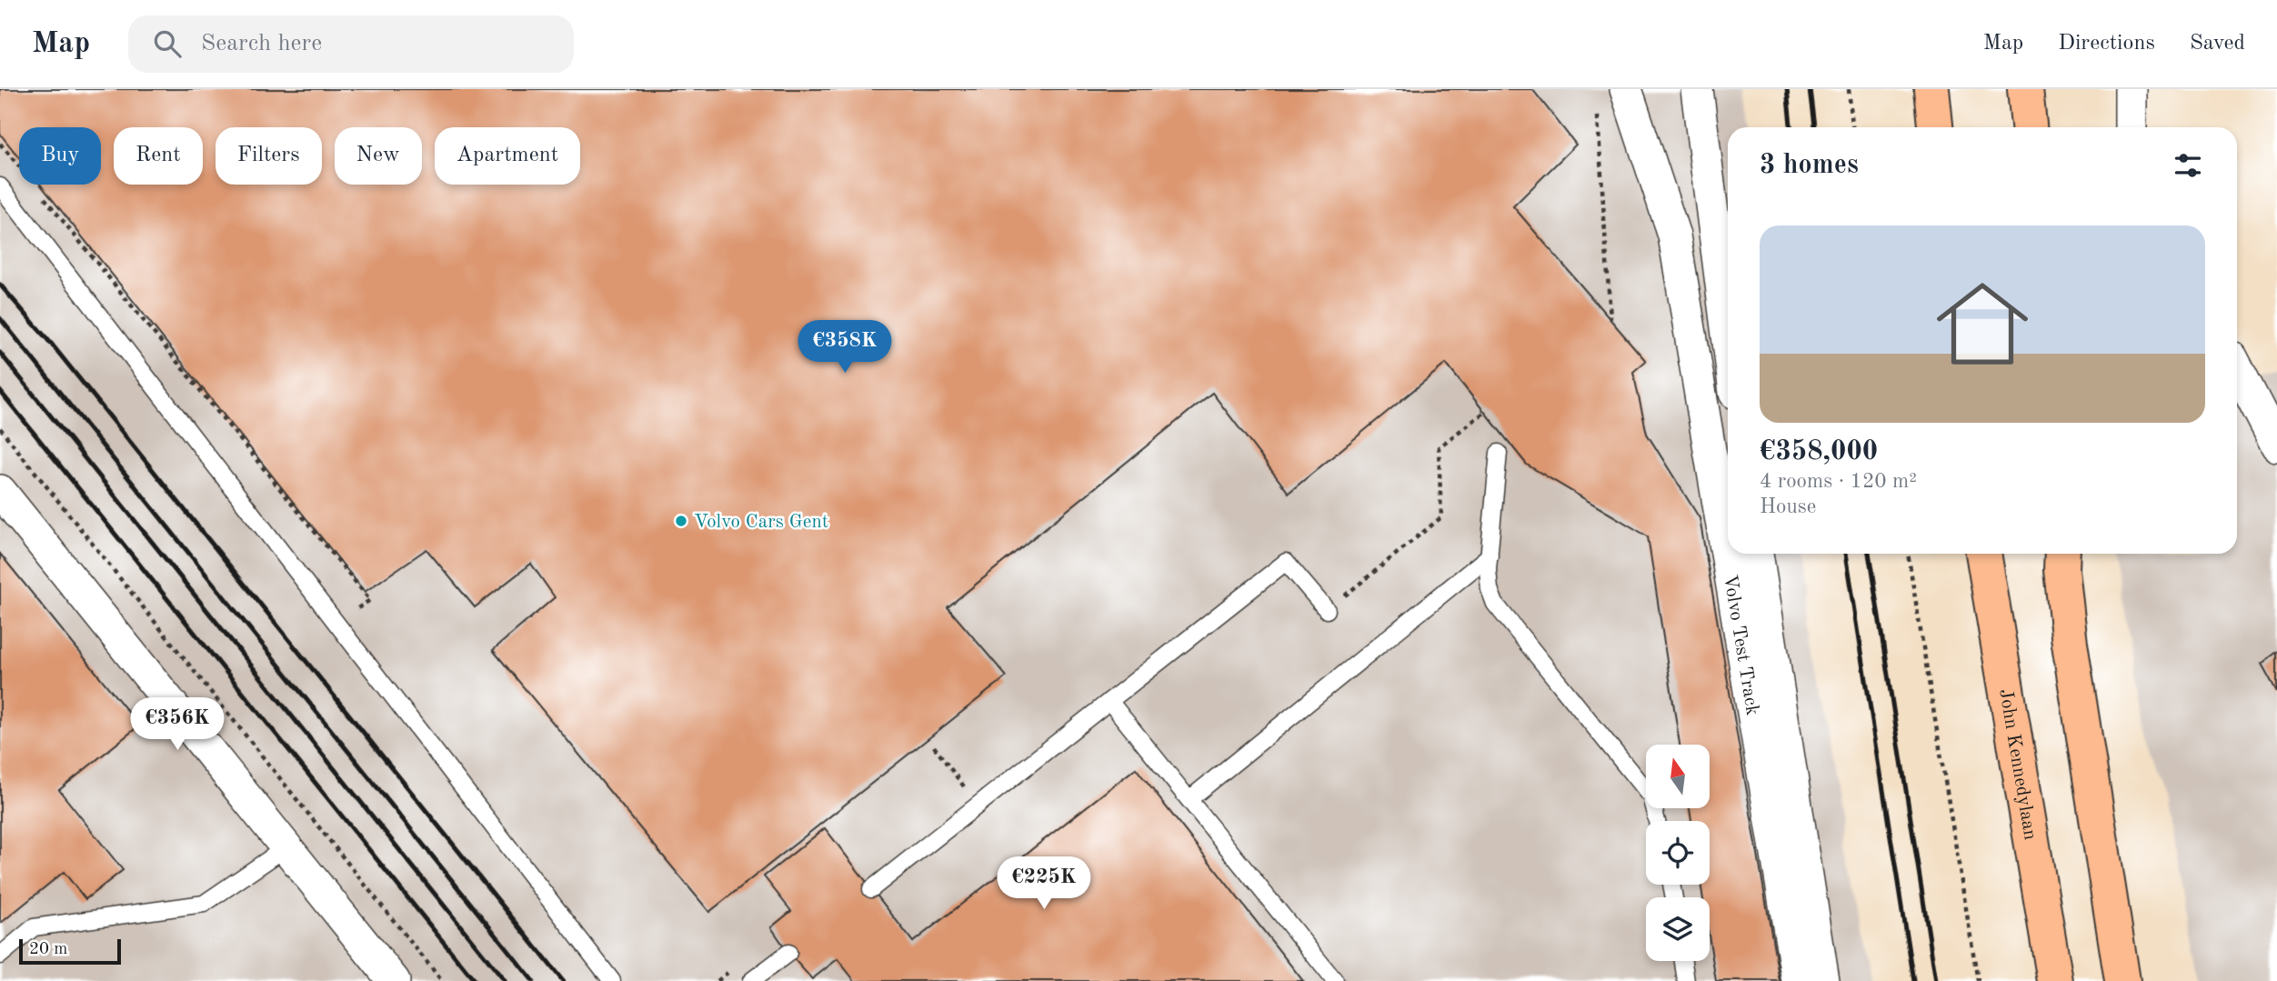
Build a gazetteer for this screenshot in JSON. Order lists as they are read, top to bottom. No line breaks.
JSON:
{"streets":{"highway":["John Kennedylaan"],"street":["Volvo Test Track"]},"places":["Volvo Cars Gent"],"scale_bar":"20 m","north":"top","page":{"header":"Map","search":"Search here","nav":["Map","Directions","Saved"],"chip":["Buy","Rent","Filters","New","Apartment"],"heading":"3 homes","list":[{"name":"€358,000","note":"4 rooms · 120 m² · House"}],"price":["€358K","€356K","€225K"],"scale":"20 m"}}
